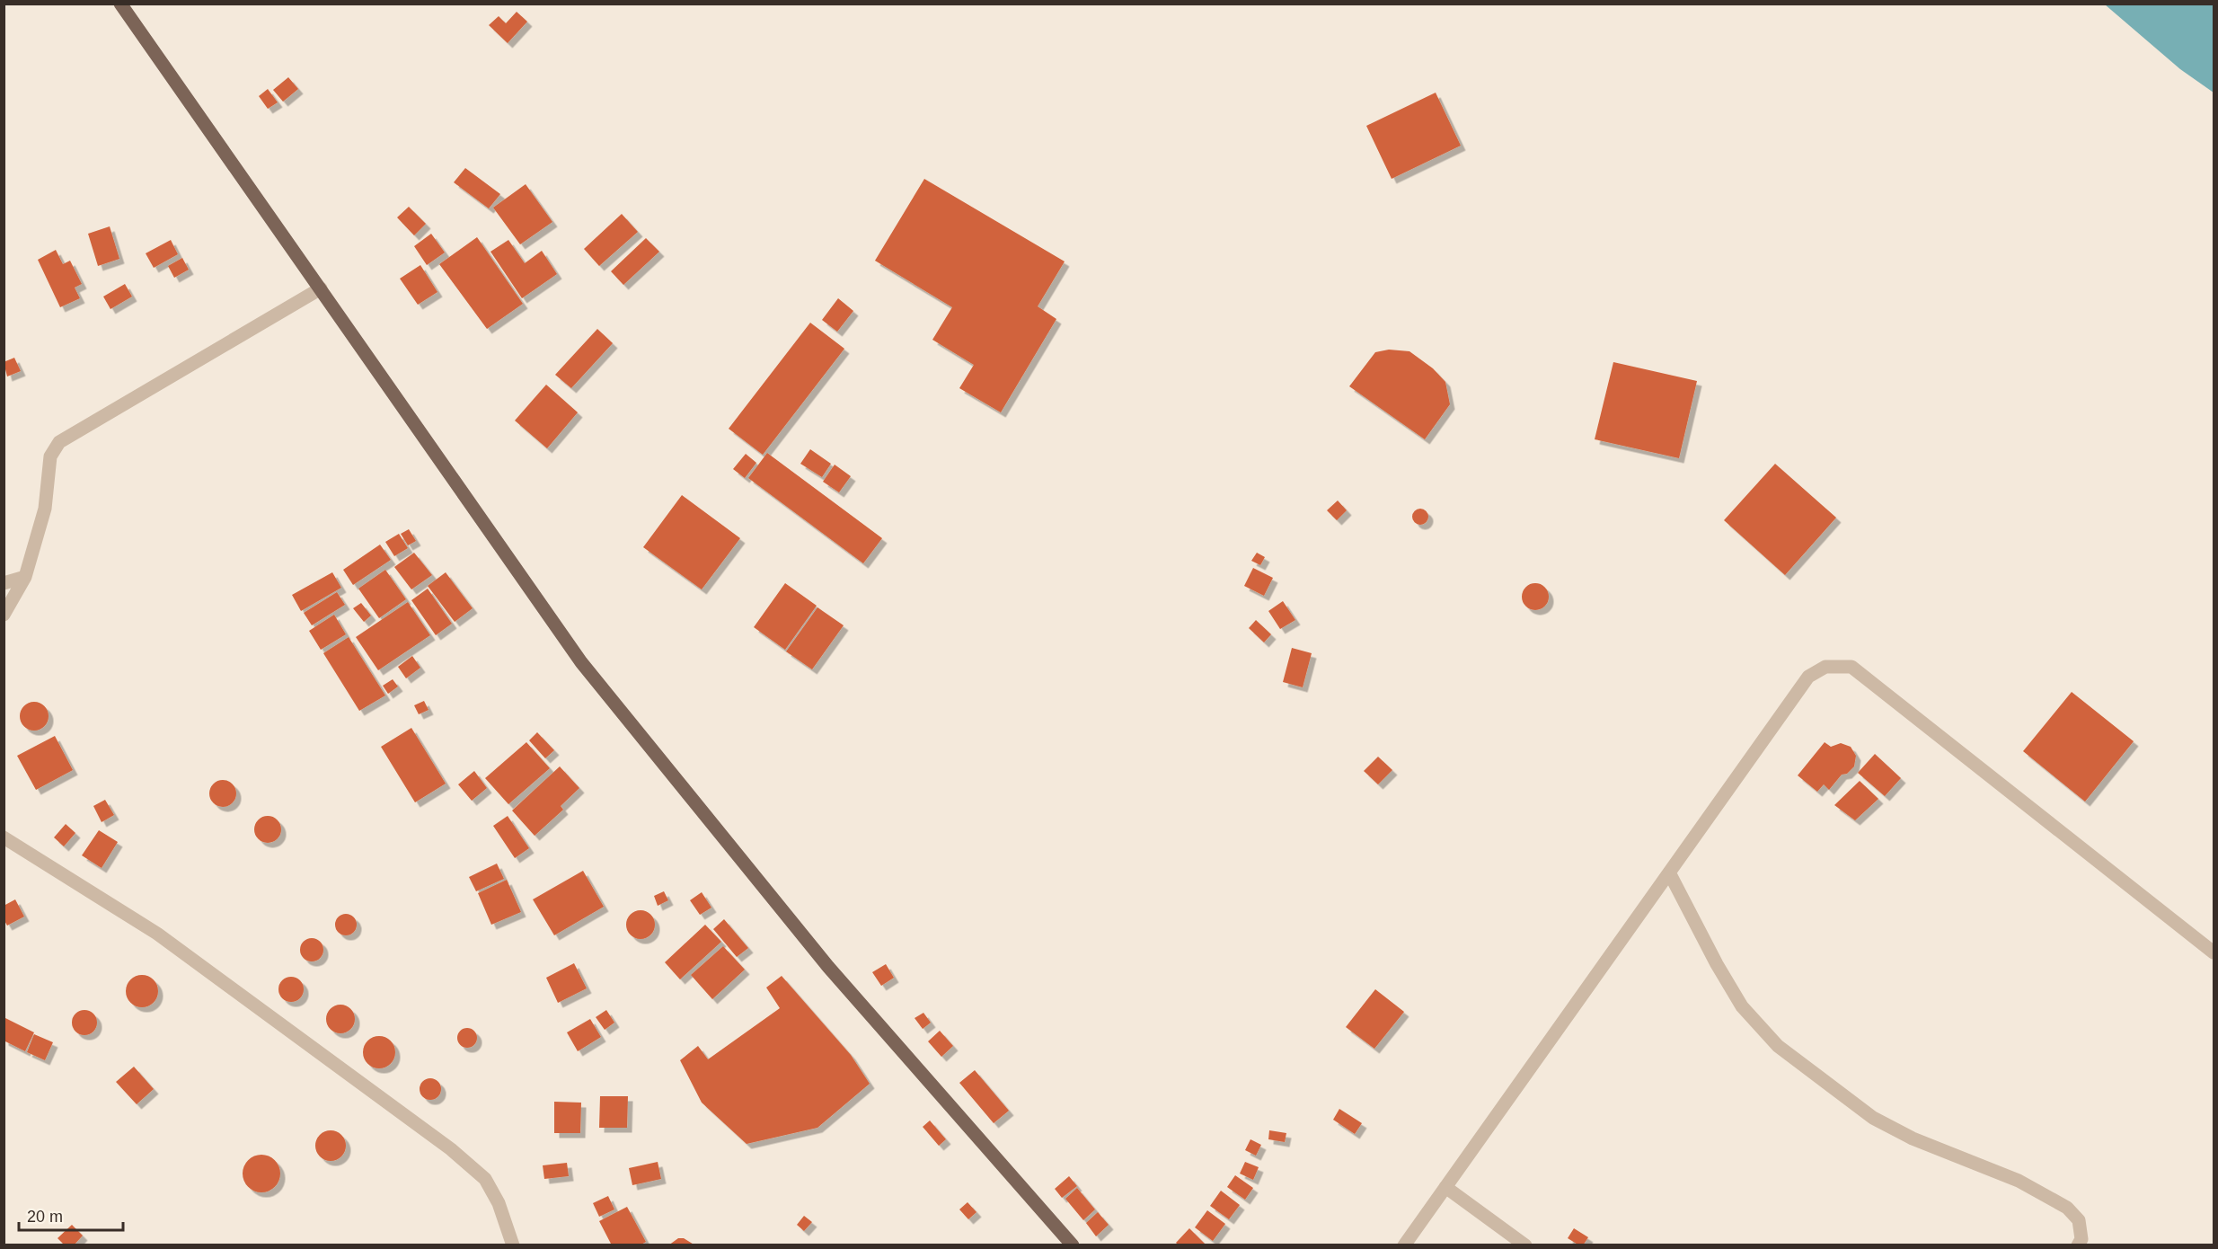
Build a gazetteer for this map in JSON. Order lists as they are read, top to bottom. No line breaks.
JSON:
{"scale_bar":"20 m"}
